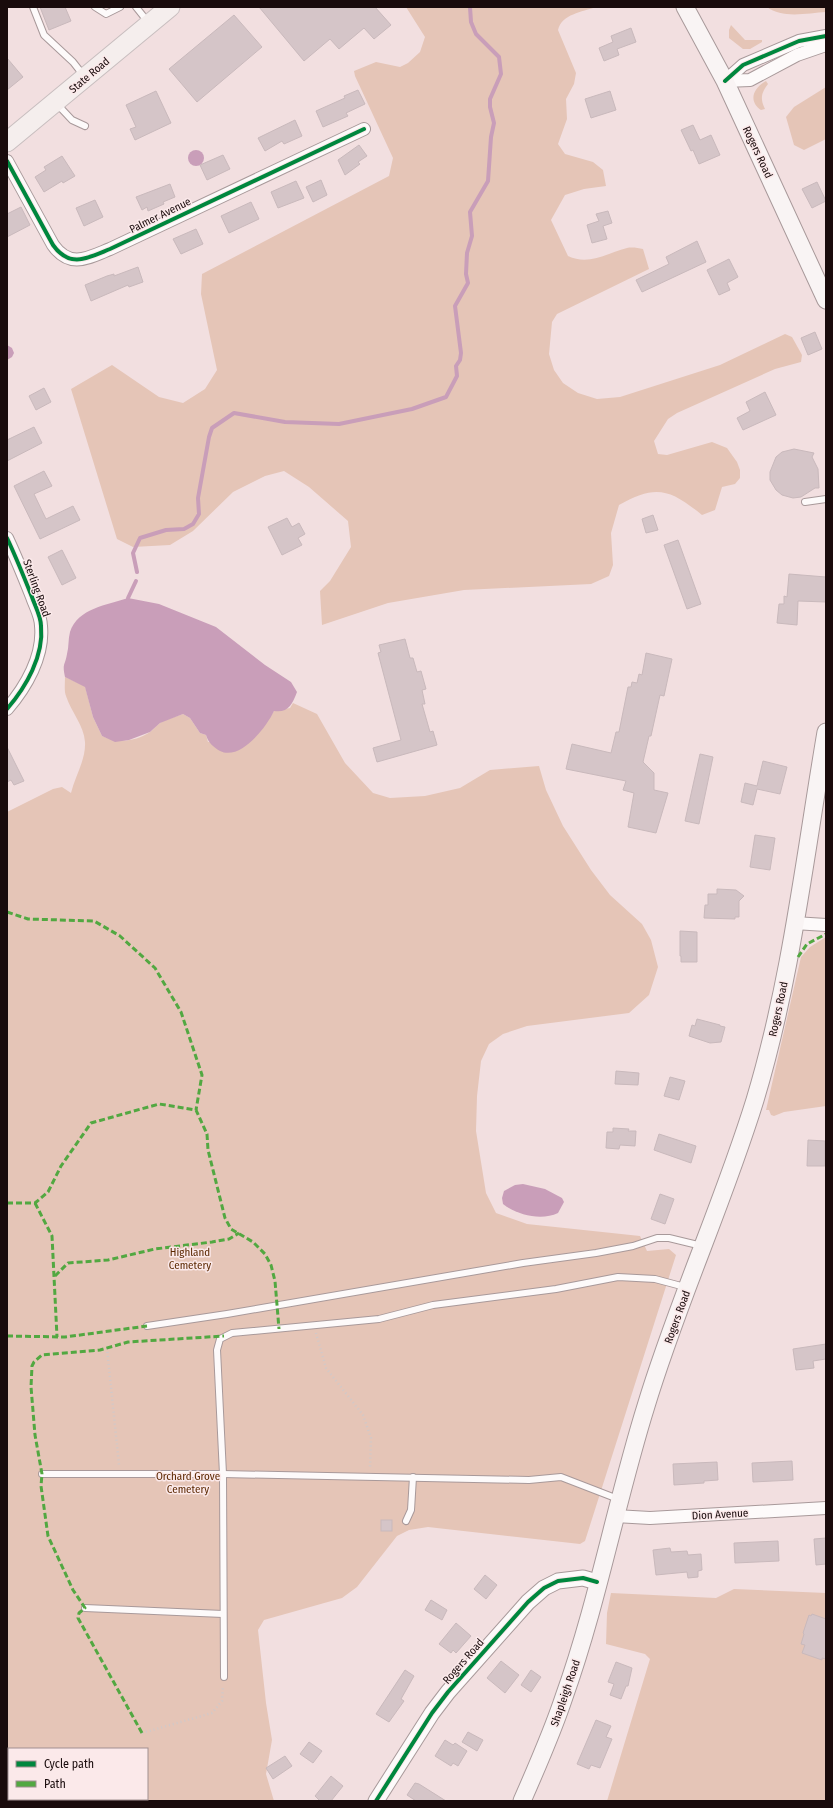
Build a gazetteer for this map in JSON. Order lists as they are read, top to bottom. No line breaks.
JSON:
{"streets":{"main road":["State Road","Rogers Road","Shapleigh Road"],"street":["Palmer Avenue","Sterling Road","Dion Avenue"]},"crossings":[["Rogers Road","Dion Avenue"],["Rogers Road","Shapleigh Road"]],"parks":["Highland Cemetery","Orchard Grove Cemetery"],"legend":["Cycle path","Path"]}
